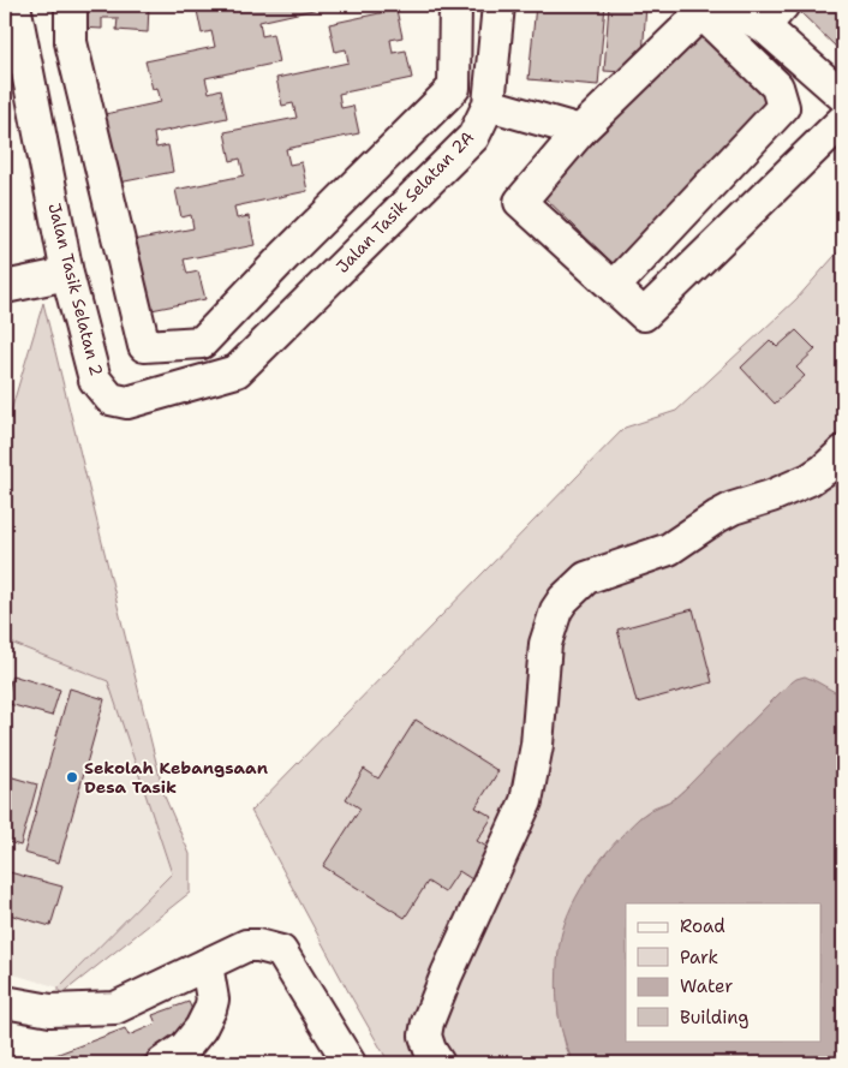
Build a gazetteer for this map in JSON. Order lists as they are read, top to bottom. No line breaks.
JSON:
{"streets":{"street":["Jalan Tasik Selatan 2A","Jalan Tasik Selatan 2"]},"crossings":[["Jalan Tasik Selatan 2A","Jalan Tasik Selatan 2"]],"places":["Sekolah Kebangsaan Desa Tasik"],"legend":["Road","Park","Water","Building"]}
